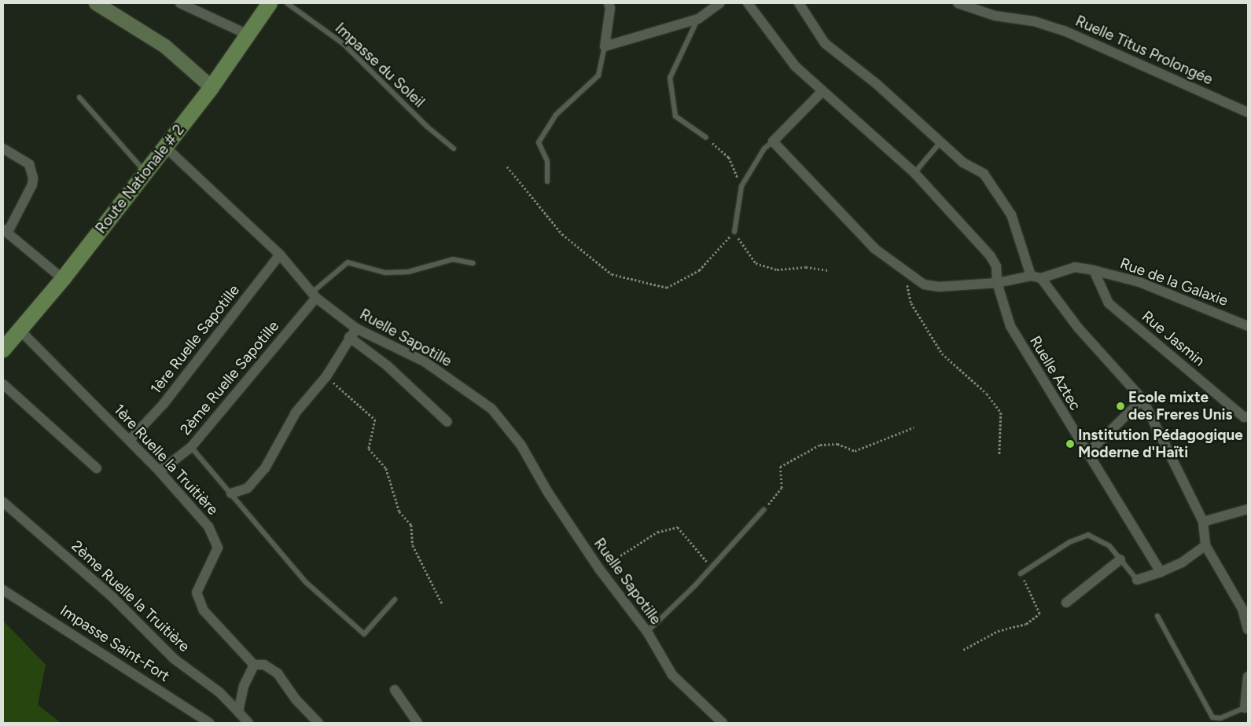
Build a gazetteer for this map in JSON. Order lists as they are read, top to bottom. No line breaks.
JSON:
{"streets":{"main road":["Route Nationale # 2"],"street":["Ruelle Titus Prolongée","Rue de la Galaxie","Ruelle Sapotille","Rue Jasmin","1ère Ruelle Sapotille","Ruelle Aztec","2ème Ruelle Sapotille","1ère Ruelle la Truitière","2ème Ruelle la Truitière","Impasse Saint-Fort"],"lane":["Impasse du Soleil"]},"crossings":[["Route Nationale # 2","Ruelle Sapotille"],["Route Nationale # 2","1ère Ruelle la Truitière"],["Rue de la Galaxie","Rue Jasmin"],["Rue de la Galaxie","Ruelle Aztec"],["Ruelle Sapotille","1ère Ruelle Sapotille"],["Ruelle Sapotille","2ème Ruelle Sapotille"],["1ère Ruelle Sapotille","1ère Ruelle la Truitière"],["2ème Ruelle Sapotille","1ère Ruelle la Truitière"]],"places":["Ecole mixte des Freres Unis","Institution Pédagogique Moderne d'Haïti"]}
